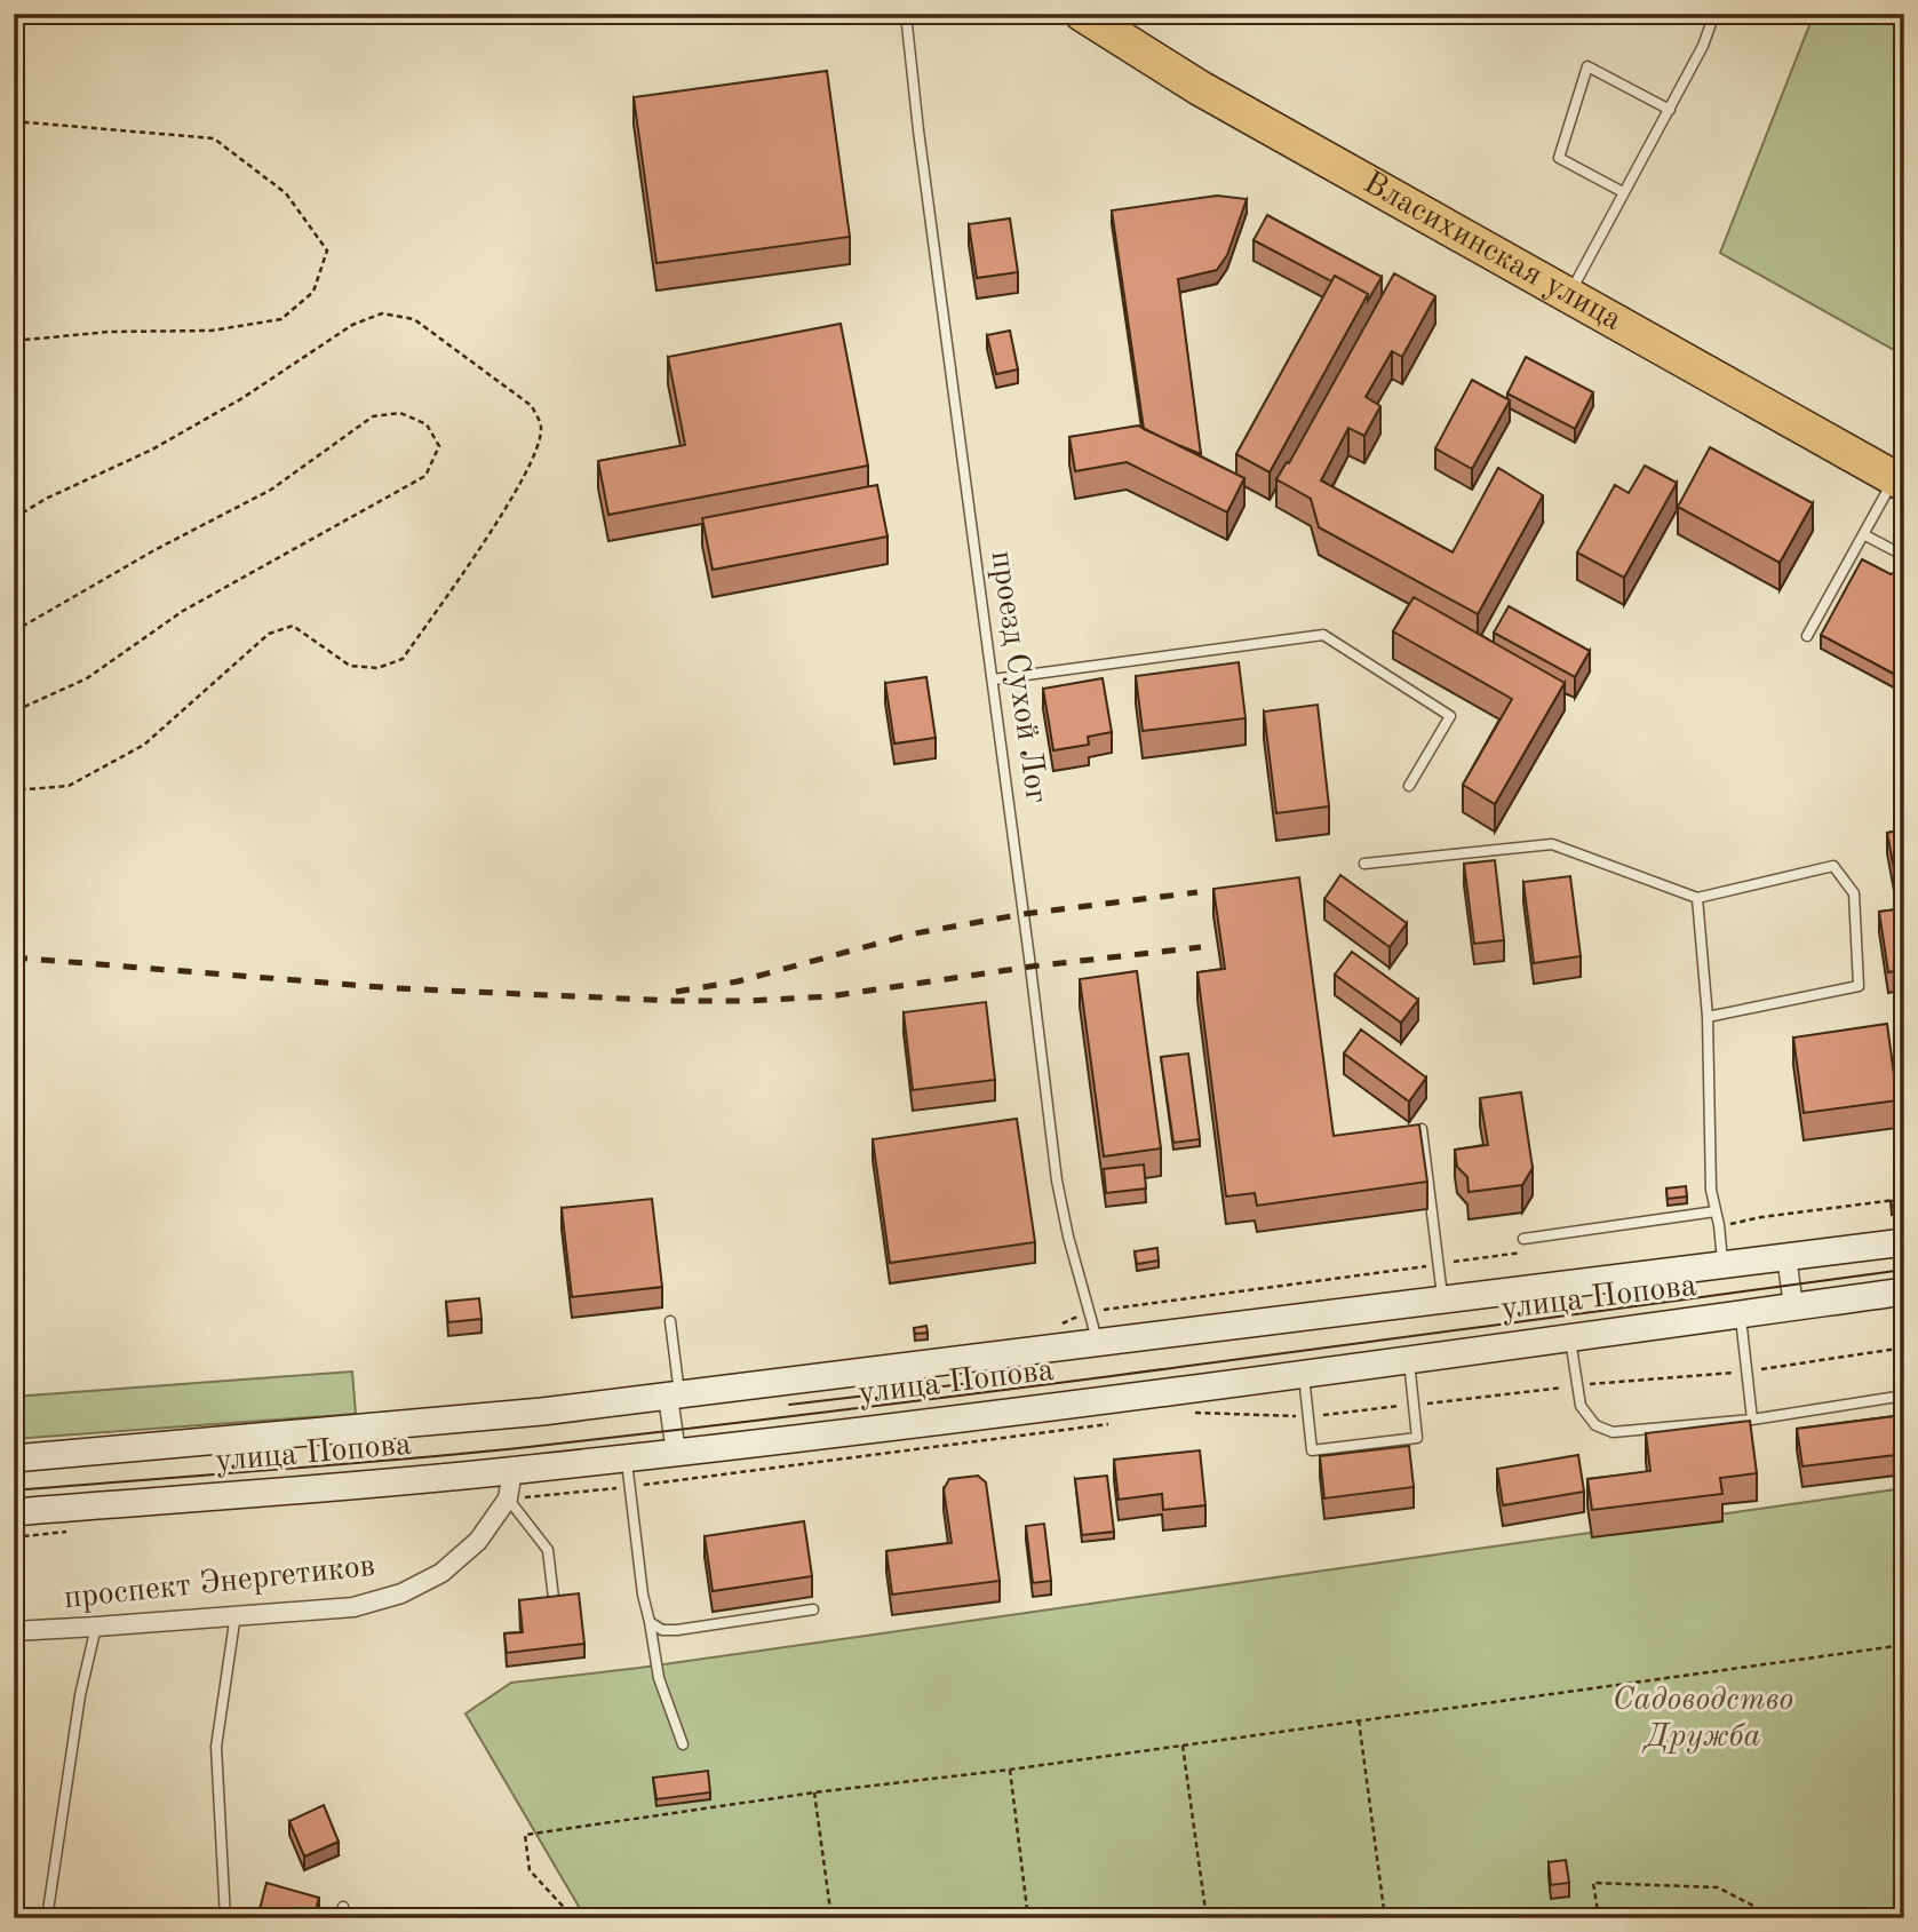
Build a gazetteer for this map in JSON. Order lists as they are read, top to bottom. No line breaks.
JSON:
{"streets":{"highway":["Власихинская улица"],"main road":["улица Попова"],"street":["проспект Энергетиков"],"lane":["проезд Сухой Лог"]},"crossings":[["проезд Сухой Лог","улица Попова"],["улица Попова","проспект Энергетиков"]],"parks":["Садоводство Дружба"]}
